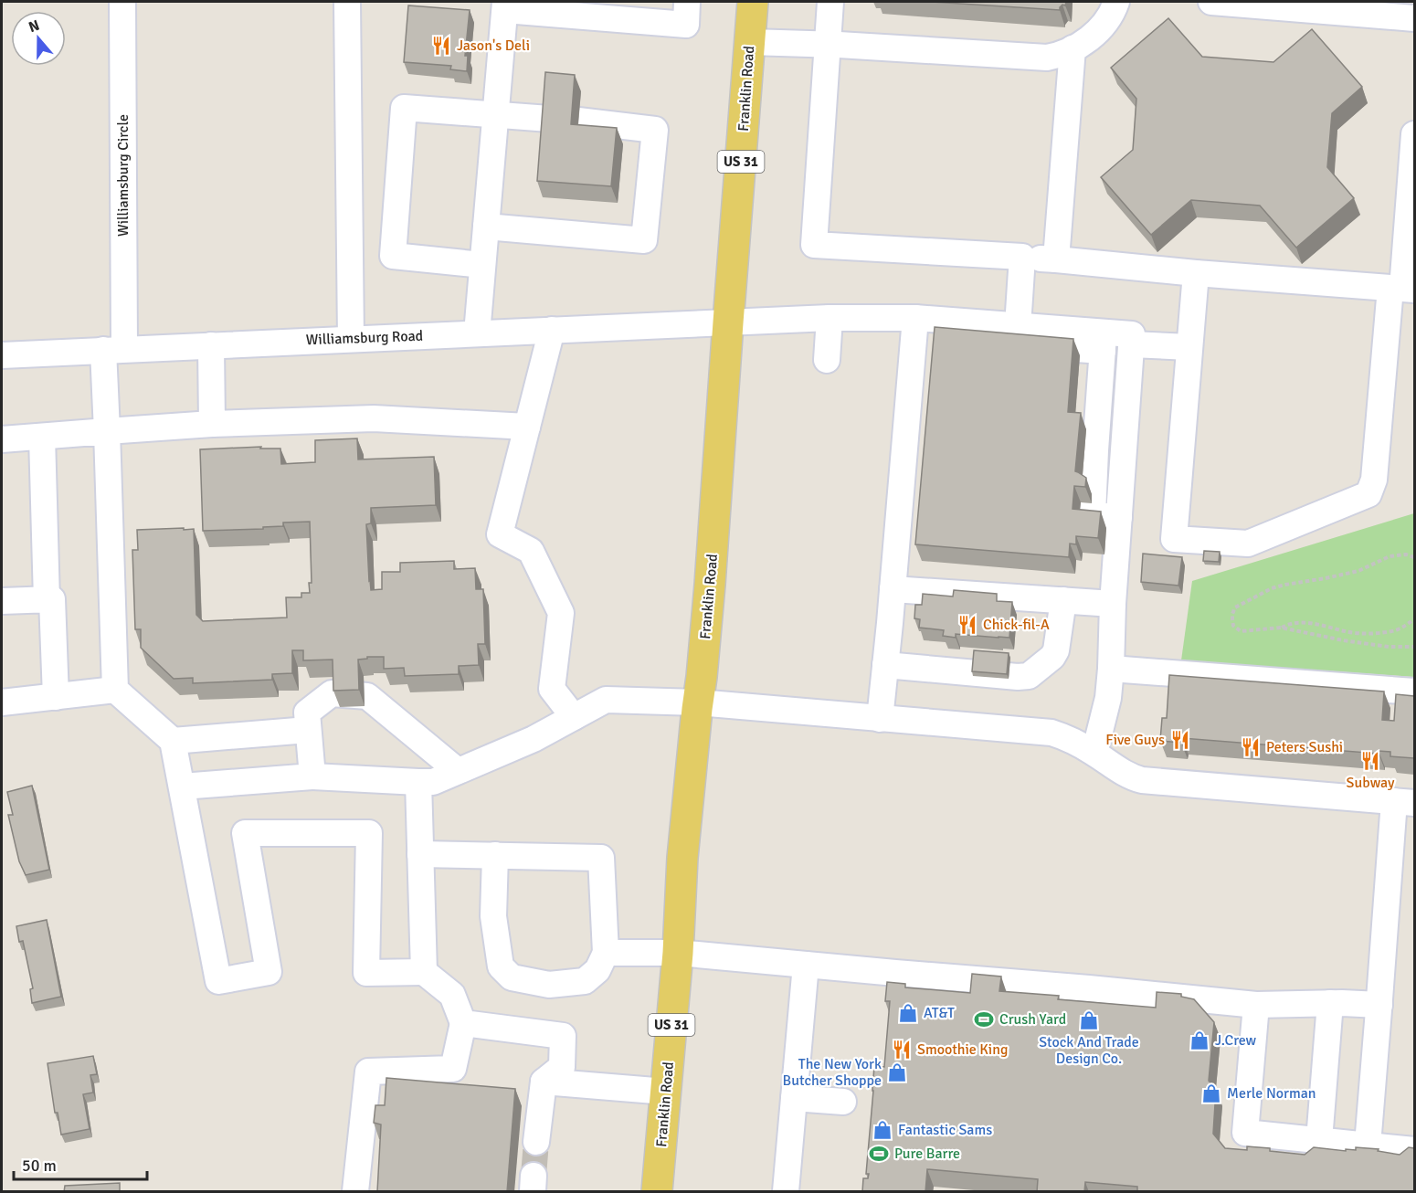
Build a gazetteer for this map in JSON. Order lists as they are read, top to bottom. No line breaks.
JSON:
{"streets":{"main road":["Franklin Road","US 31"],"street":["Williamsburg Circle","Williamsburg Road"]},"crossings":[["Franklin Road","Williamsburg Road"],["Williamsburg Circle","Williamsburg Road"]],"places":{"restaurant":["Jason's Deli","Chick-fil-A","Five Guys","Peters Sushi","Subway","Smoothie King"],"shop":["AT&T","Stock And Trade Design Co.","J.Crew","The New York Butcher Shoppe","Merle Norman","Fantastic Sams"],"sports":["Crush Yard","Pure Barre"]},"scale_bar":"50 m","north":"top"}
